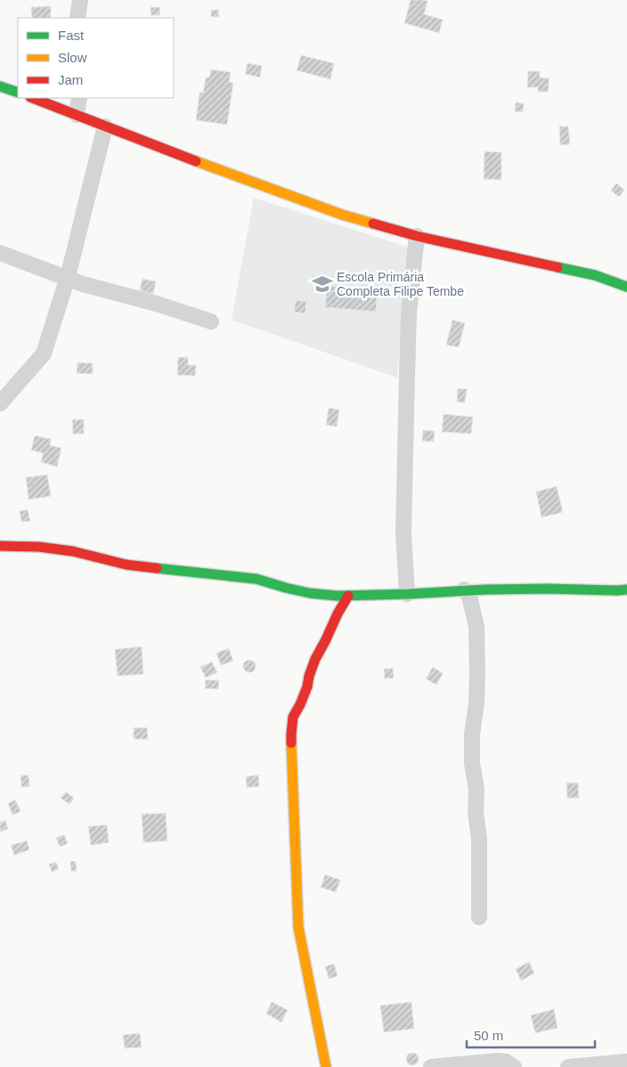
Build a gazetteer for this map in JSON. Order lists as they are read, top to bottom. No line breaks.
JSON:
{"places":{"school or university":["Escola Primária Completa Filipe Tembe"]},"legend":["Fast","Slow","Jam"],"scale_bar":"50 m"}
